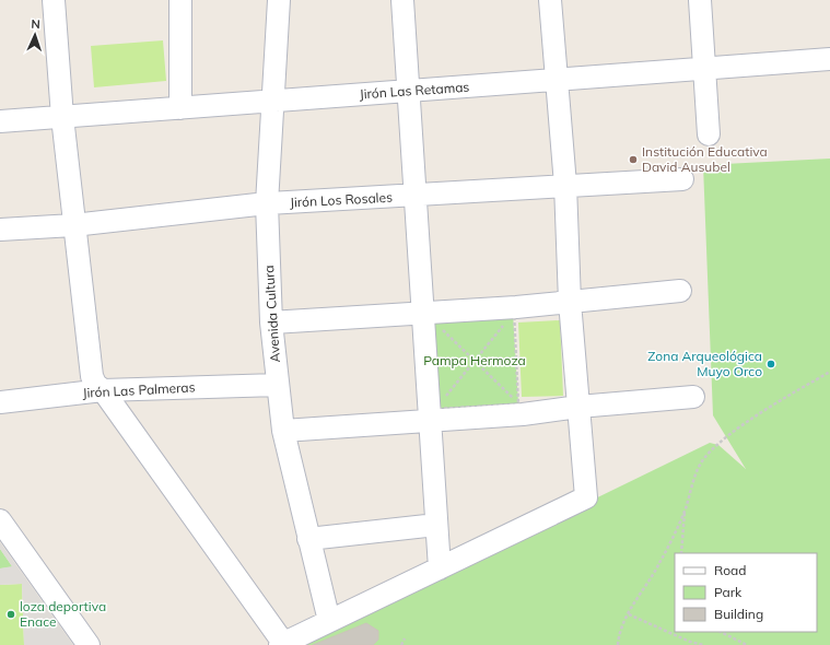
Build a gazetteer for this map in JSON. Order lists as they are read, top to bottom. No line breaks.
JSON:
{"streets":{"street":["Jirón Las Retamas","Jirón Los Rosales","Avenida Cultura","Jirón Las Palmeras"]},"crossings":[["Jirón Las Retamas","Avenida Cultura"],["Jirón Los Rosales","Avenida Cultura"],["Avenida Cultura","Jirón Las Palmeras"]],"parks":["Pampa Hermoza"],"places":["Institución Educativa David Ausubel","Zona Arqueológica Muyo Orco","loza deportiva Enace"],"legend":["Road","Park","Building"],"north":"top"}
